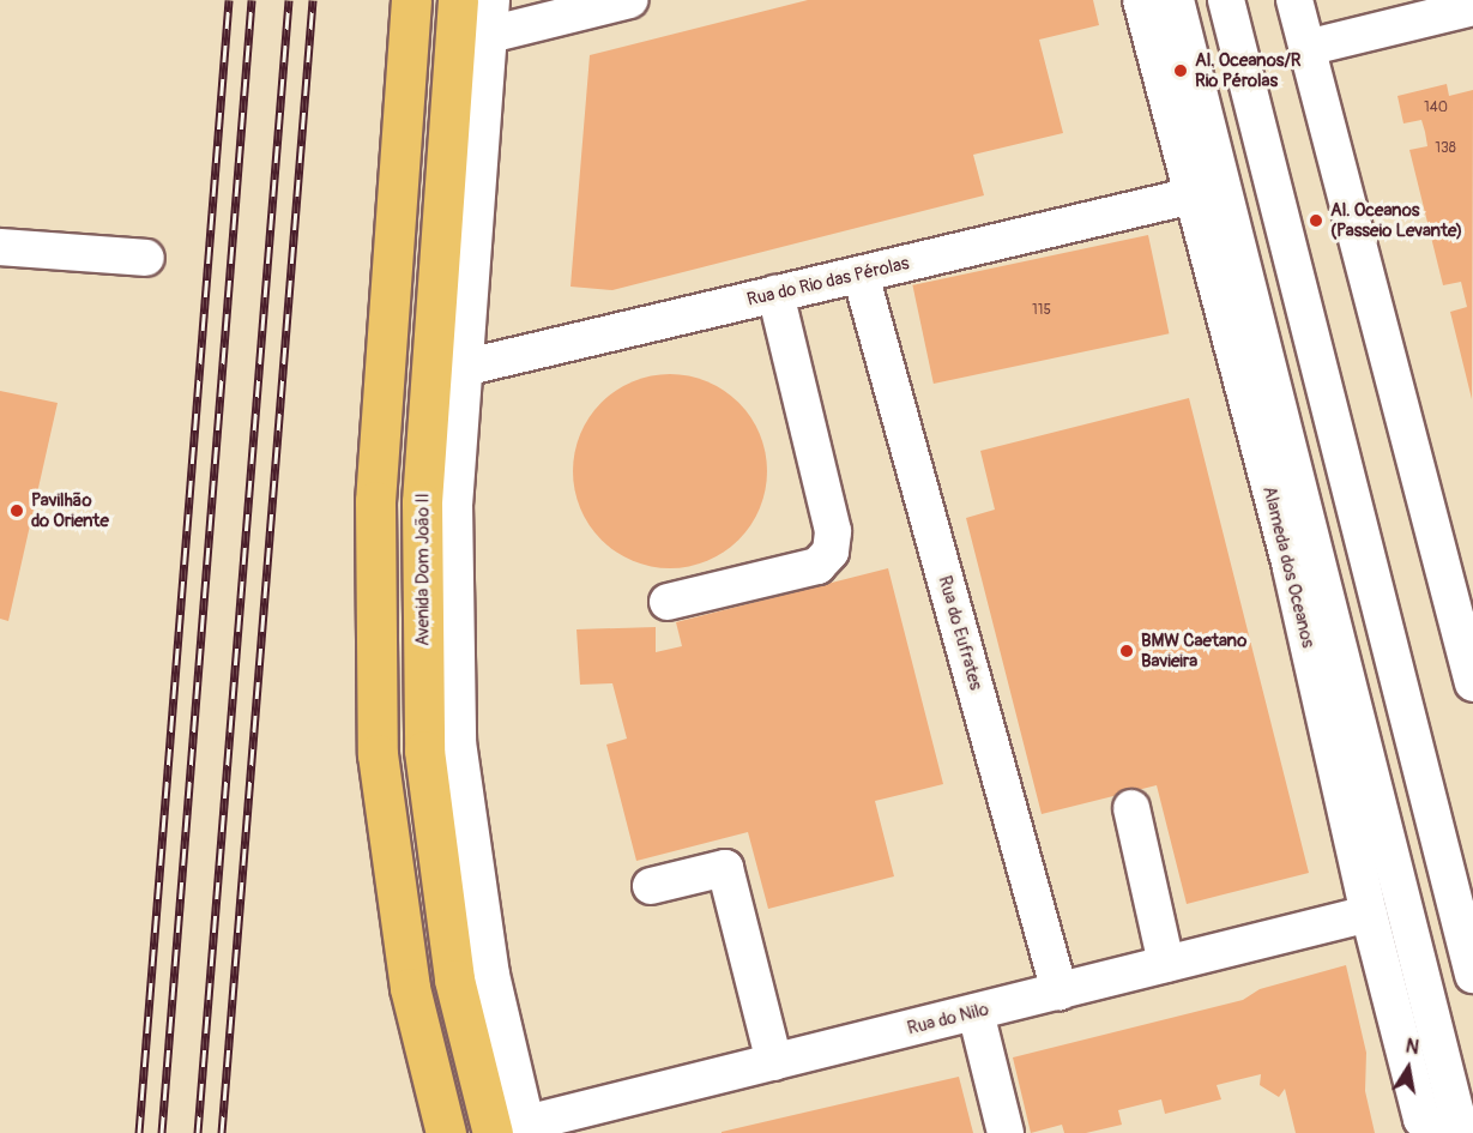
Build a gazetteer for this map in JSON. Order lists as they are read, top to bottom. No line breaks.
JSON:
{"streets":{"main road":["Avenida Dom João II"],"street":["Rua do Rio das Pérolas","Alameda dos Oceanos","Rua do Eufrates","Rua do Nilo"]},"crossings":[["Rua do Rio das Pérolas","Alameda dos Oceanos"],["Rua do Rio das Pérolas","Rua do Eufrates"],["Alameda dos Oceanos","Rua do Nilo"],["Avenida Dom João II","Rua do Nilo"],["Rua do Eufrates","Rua do Nilo"]],"places":["Al. Oceanos/R Rio Pérolas","Al. Oceanos (Passeio Levante)","Pavilhão do Oriente","BMW Caetano Bavieira"],"house_numbers":["140","138","115"],"north":"top"}
